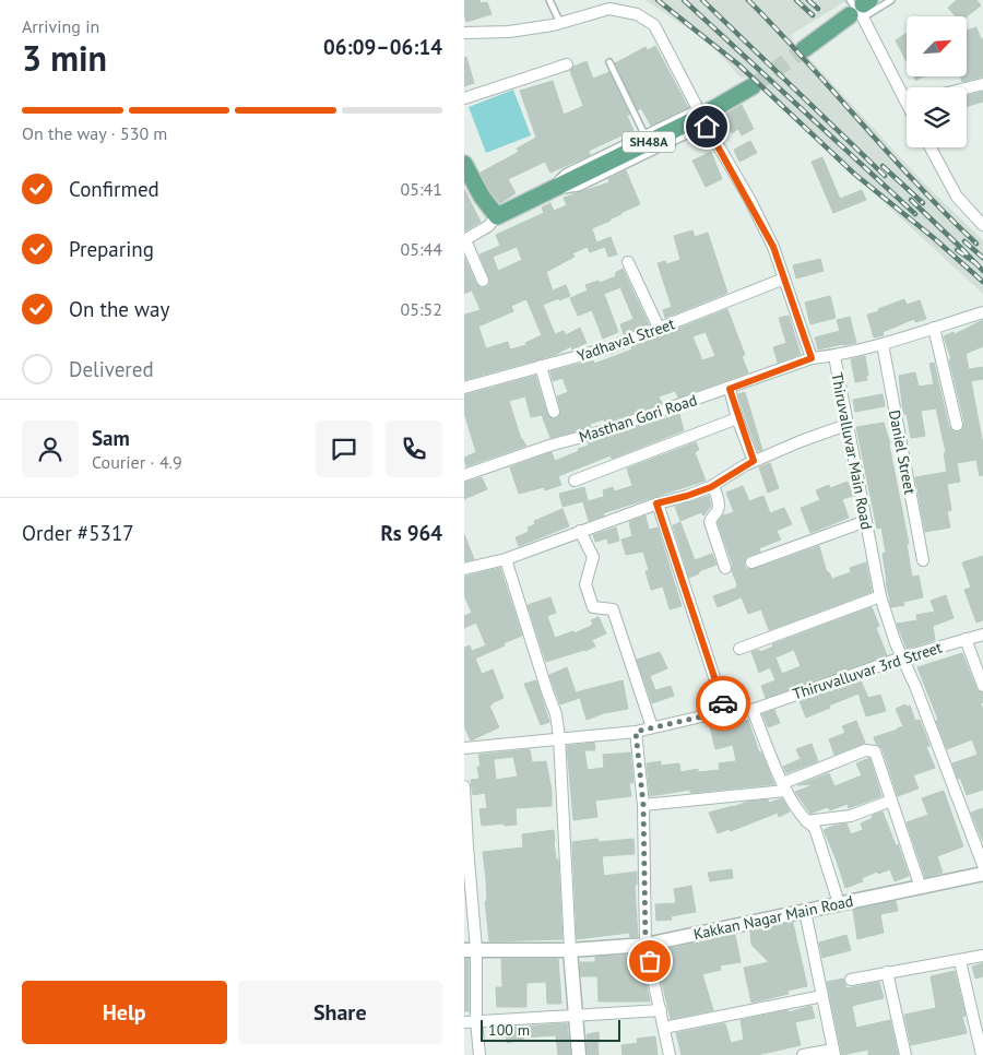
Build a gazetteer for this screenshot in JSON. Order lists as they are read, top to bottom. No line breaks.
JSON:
{"streets":{"main road":["SH48A"],"street":["Yadhaval Street","Masthan Gori Road","Thiruvalluvar Main Road","Daniel Street","Thiruvalluvar 3rd Street","Kakkan Nagar Main Road"]},"crossings":[["Masthan Gori Road","Thiruvalluvar Main Road"],["Thiruvalluvar Main Road","Thiruvalluvar 3rd Street"]],"scale_bar":"100 m","north":"top right","page":{"heading":["3 min","Arriving in","06:09–06:14"],"panel":["Sam","Courier · 4.9","Order #5317","Rs 964"],"bar":"On the way · 530 m","list":[["Confirmed","05:41"],["Preparing","05:44"],["On the way","05:52"],"Delivered"],"buttons":["Help","Share"],"scale":"100 m"}}
